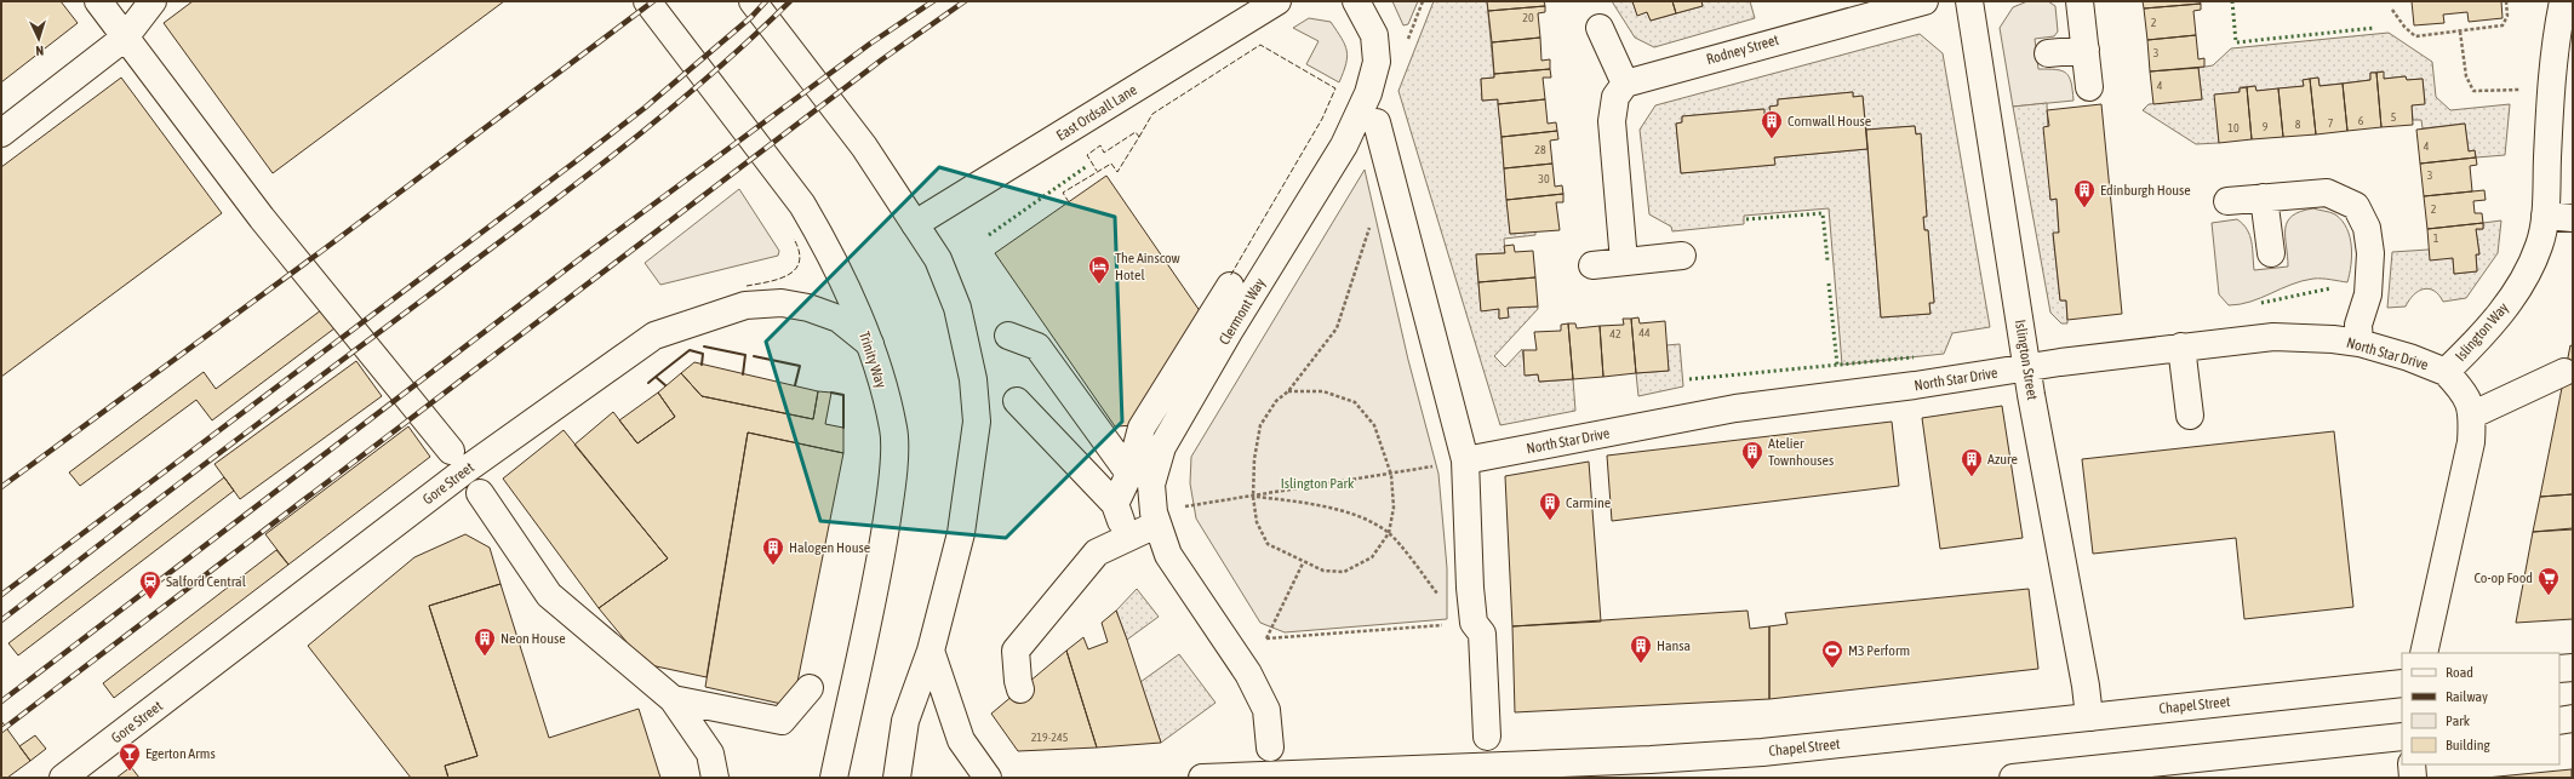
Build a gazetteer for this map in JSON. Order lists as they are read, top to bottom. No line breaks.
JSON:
{"streets":{"main road":["Rodney Street","East Ordsall Lane","Clermont Way","Islington Way","North Star Drive","Trinity Way","Islington Street","Gore Street","Chapel Street"]},"crossings":[["Islington Way","North Star Drive"],["North Star Drive","Islington Street"],["Trinity Way","Gore Street"],["Islington Street","Chapel Street"]],"parks":["Islington Park"],"places":{"building":["Cornwall House","Edinburgh House","Atelier Townhouses","Azure","Carmine","Halogen House","Neon House","Hansa"],"hotel":["The Ainscow Hotel"],"supermarket":["Co-op Food"],"station":["Salford Central"],"sports":["M3 Perform"],"bar":["Egerton Arms"]},"house_numbers":["20","2","3","4","5","6","7","8","9","10","4","28","3","30","2","1","44","42","219-245"],"legend":["Road","Railway","Park","Building"],"north":"bottom"}
